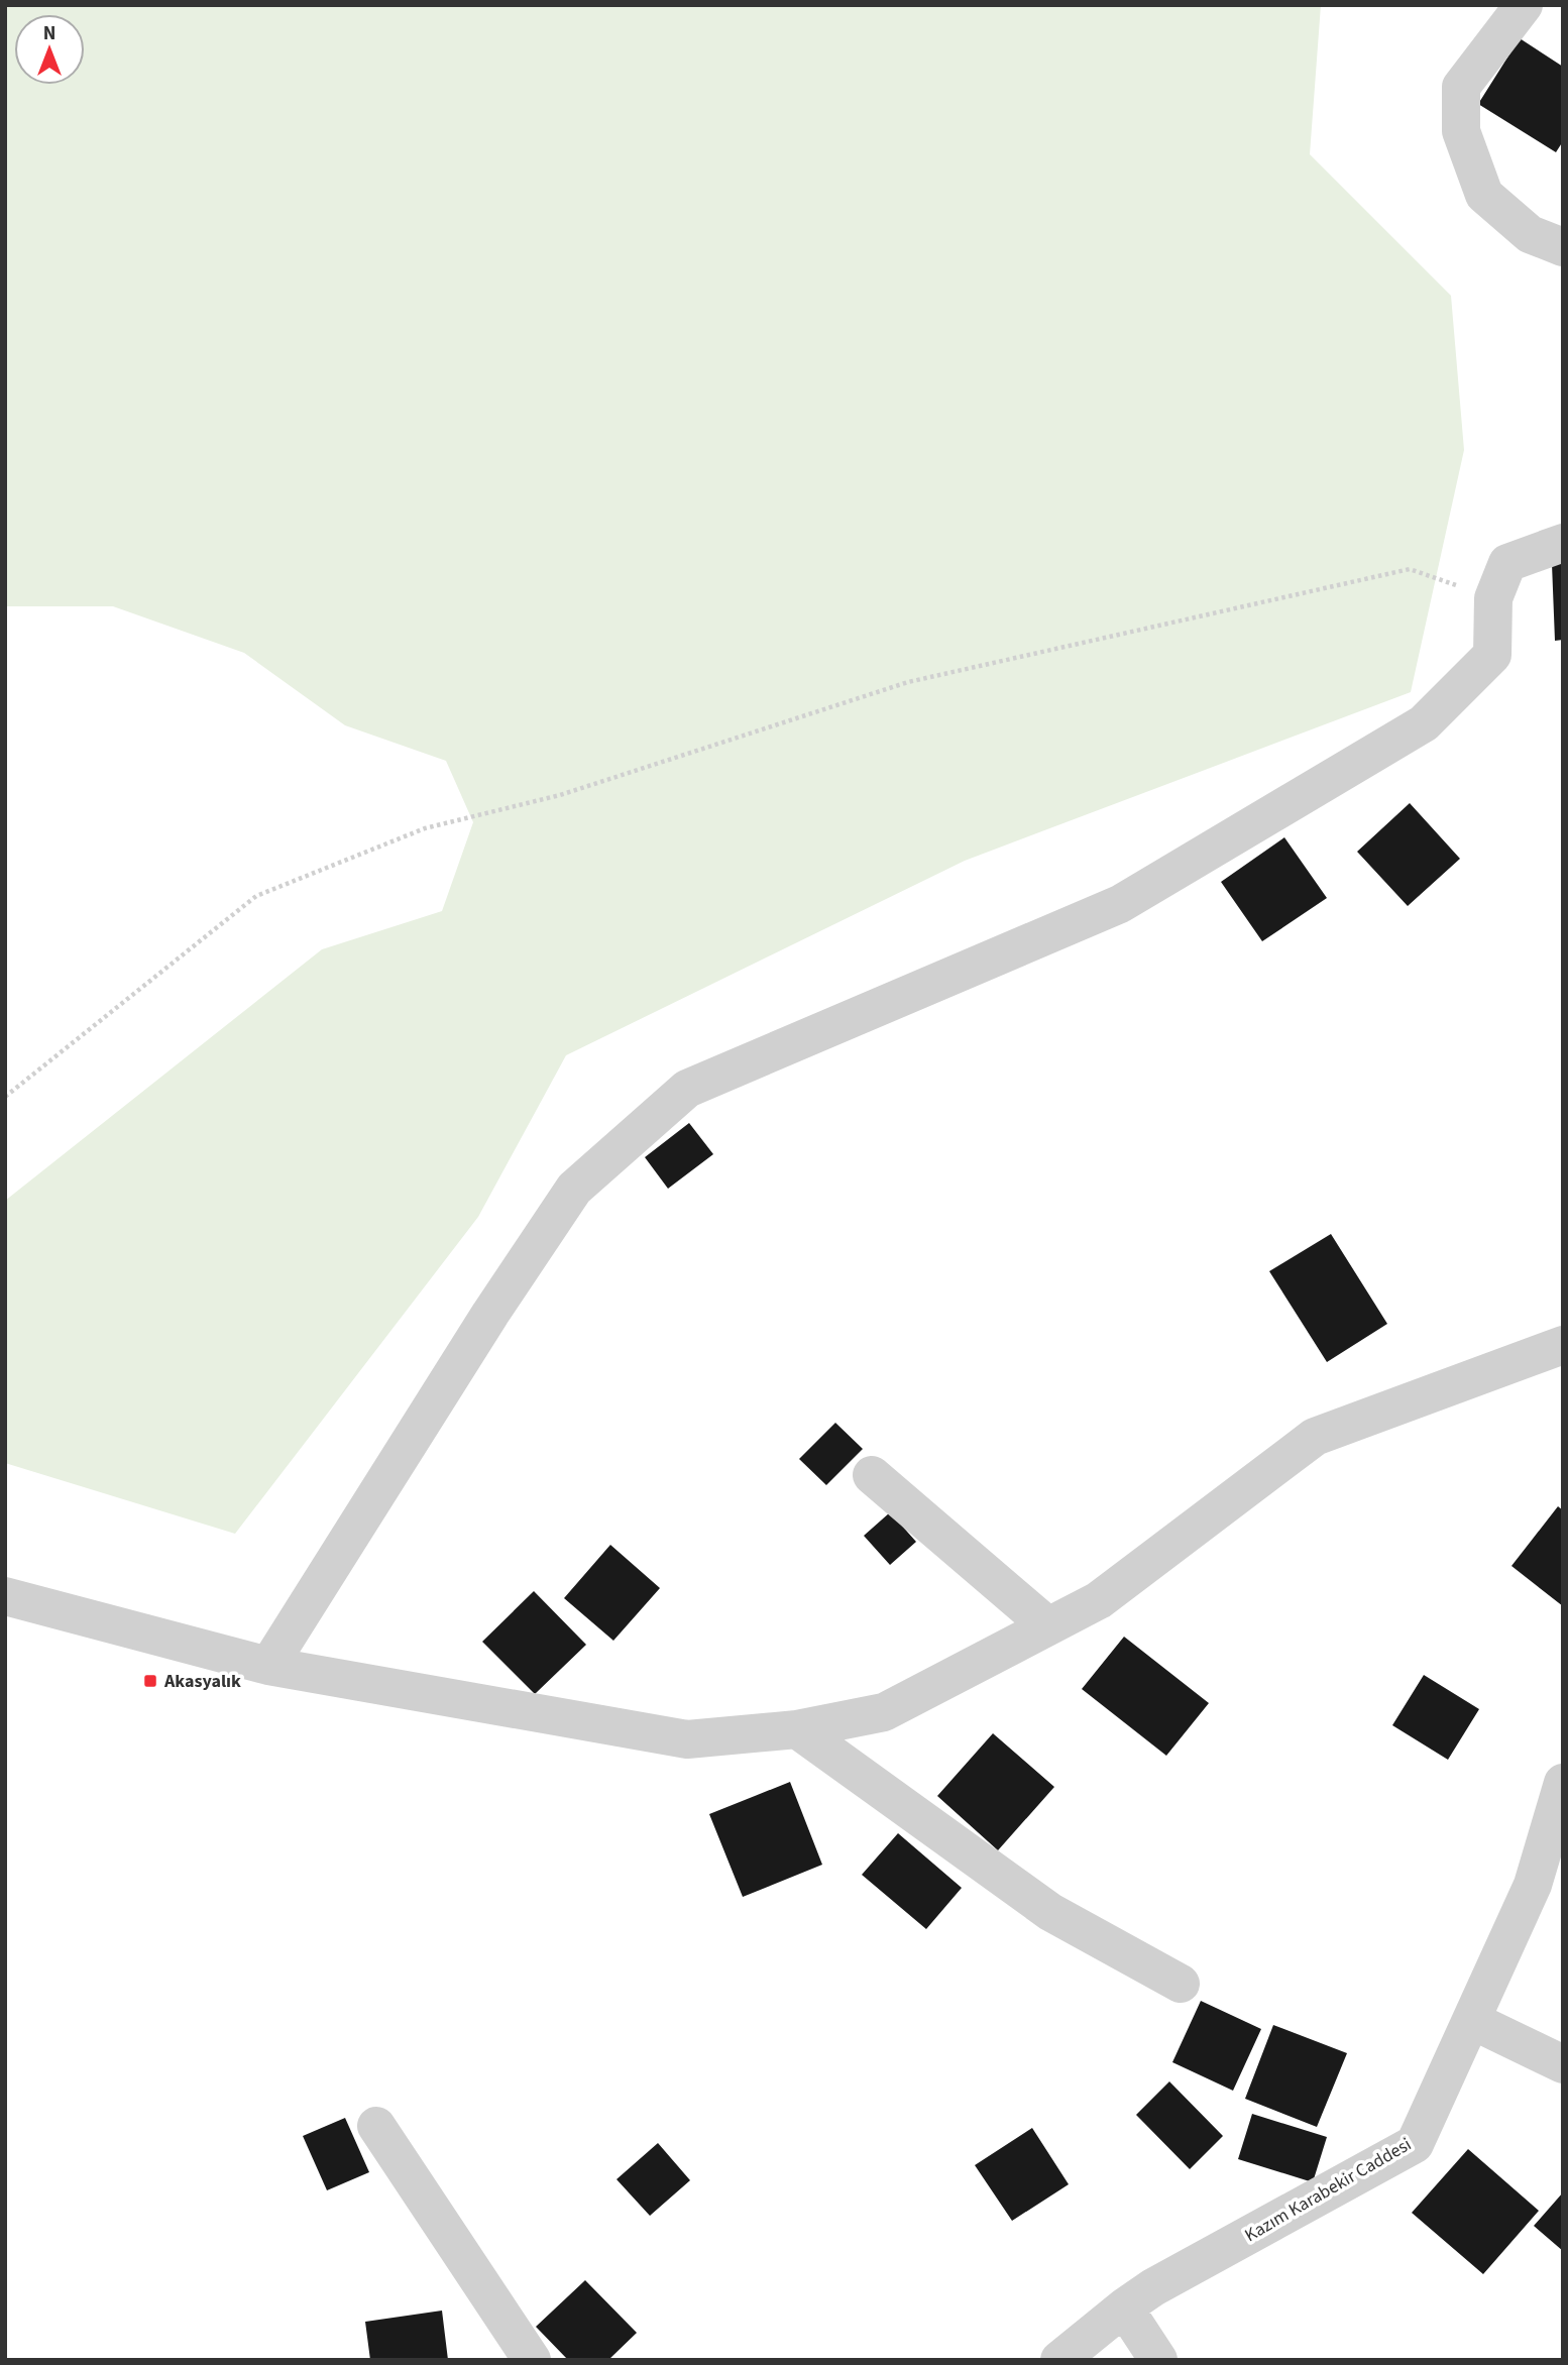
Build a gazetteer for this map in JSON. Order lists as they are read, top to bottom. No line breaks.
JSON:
{"streets":{"street":["Kazım Karabekir Caddesi"]},"places":{"transit":["Akasyalık"]},"north":"top"}
